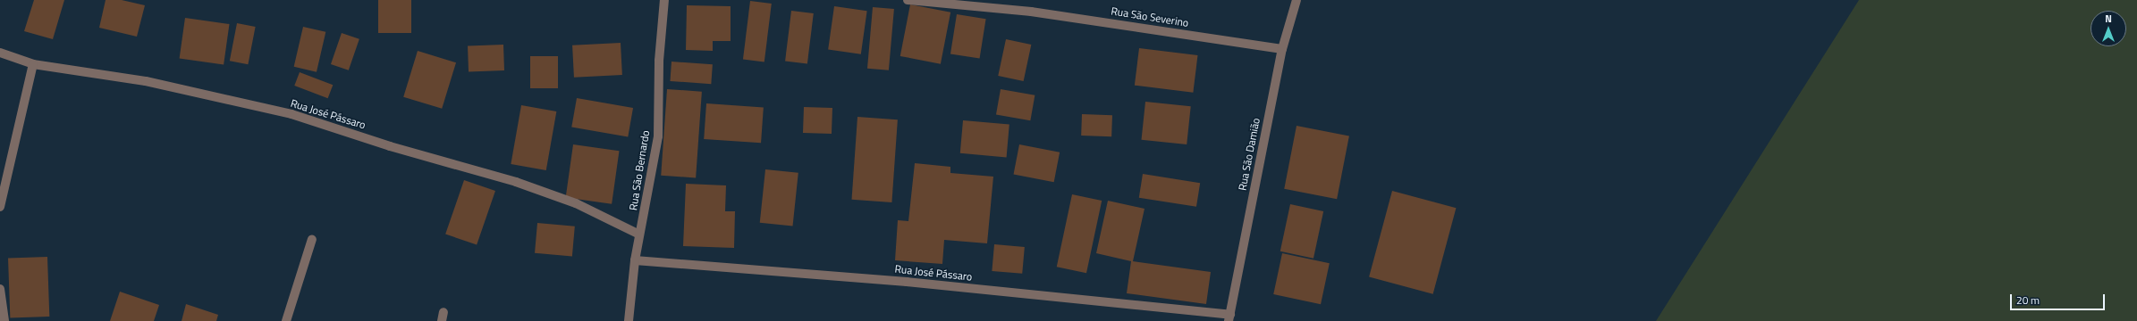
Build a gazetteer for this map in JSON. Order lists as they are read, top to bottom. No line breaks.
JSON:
{"streets":{"street":["Rua São Severino","Rua José Pássaro","Rua São Damião","Rua São Bernardo"]},"crossings":[["Rua São Severino","Rua São Damião"],["Rua José Pássaro","Rua São Damião"],["Rua José Pássaro","Rua São Bernardo"]],"scale_bar":"20 m","north":"top"}
